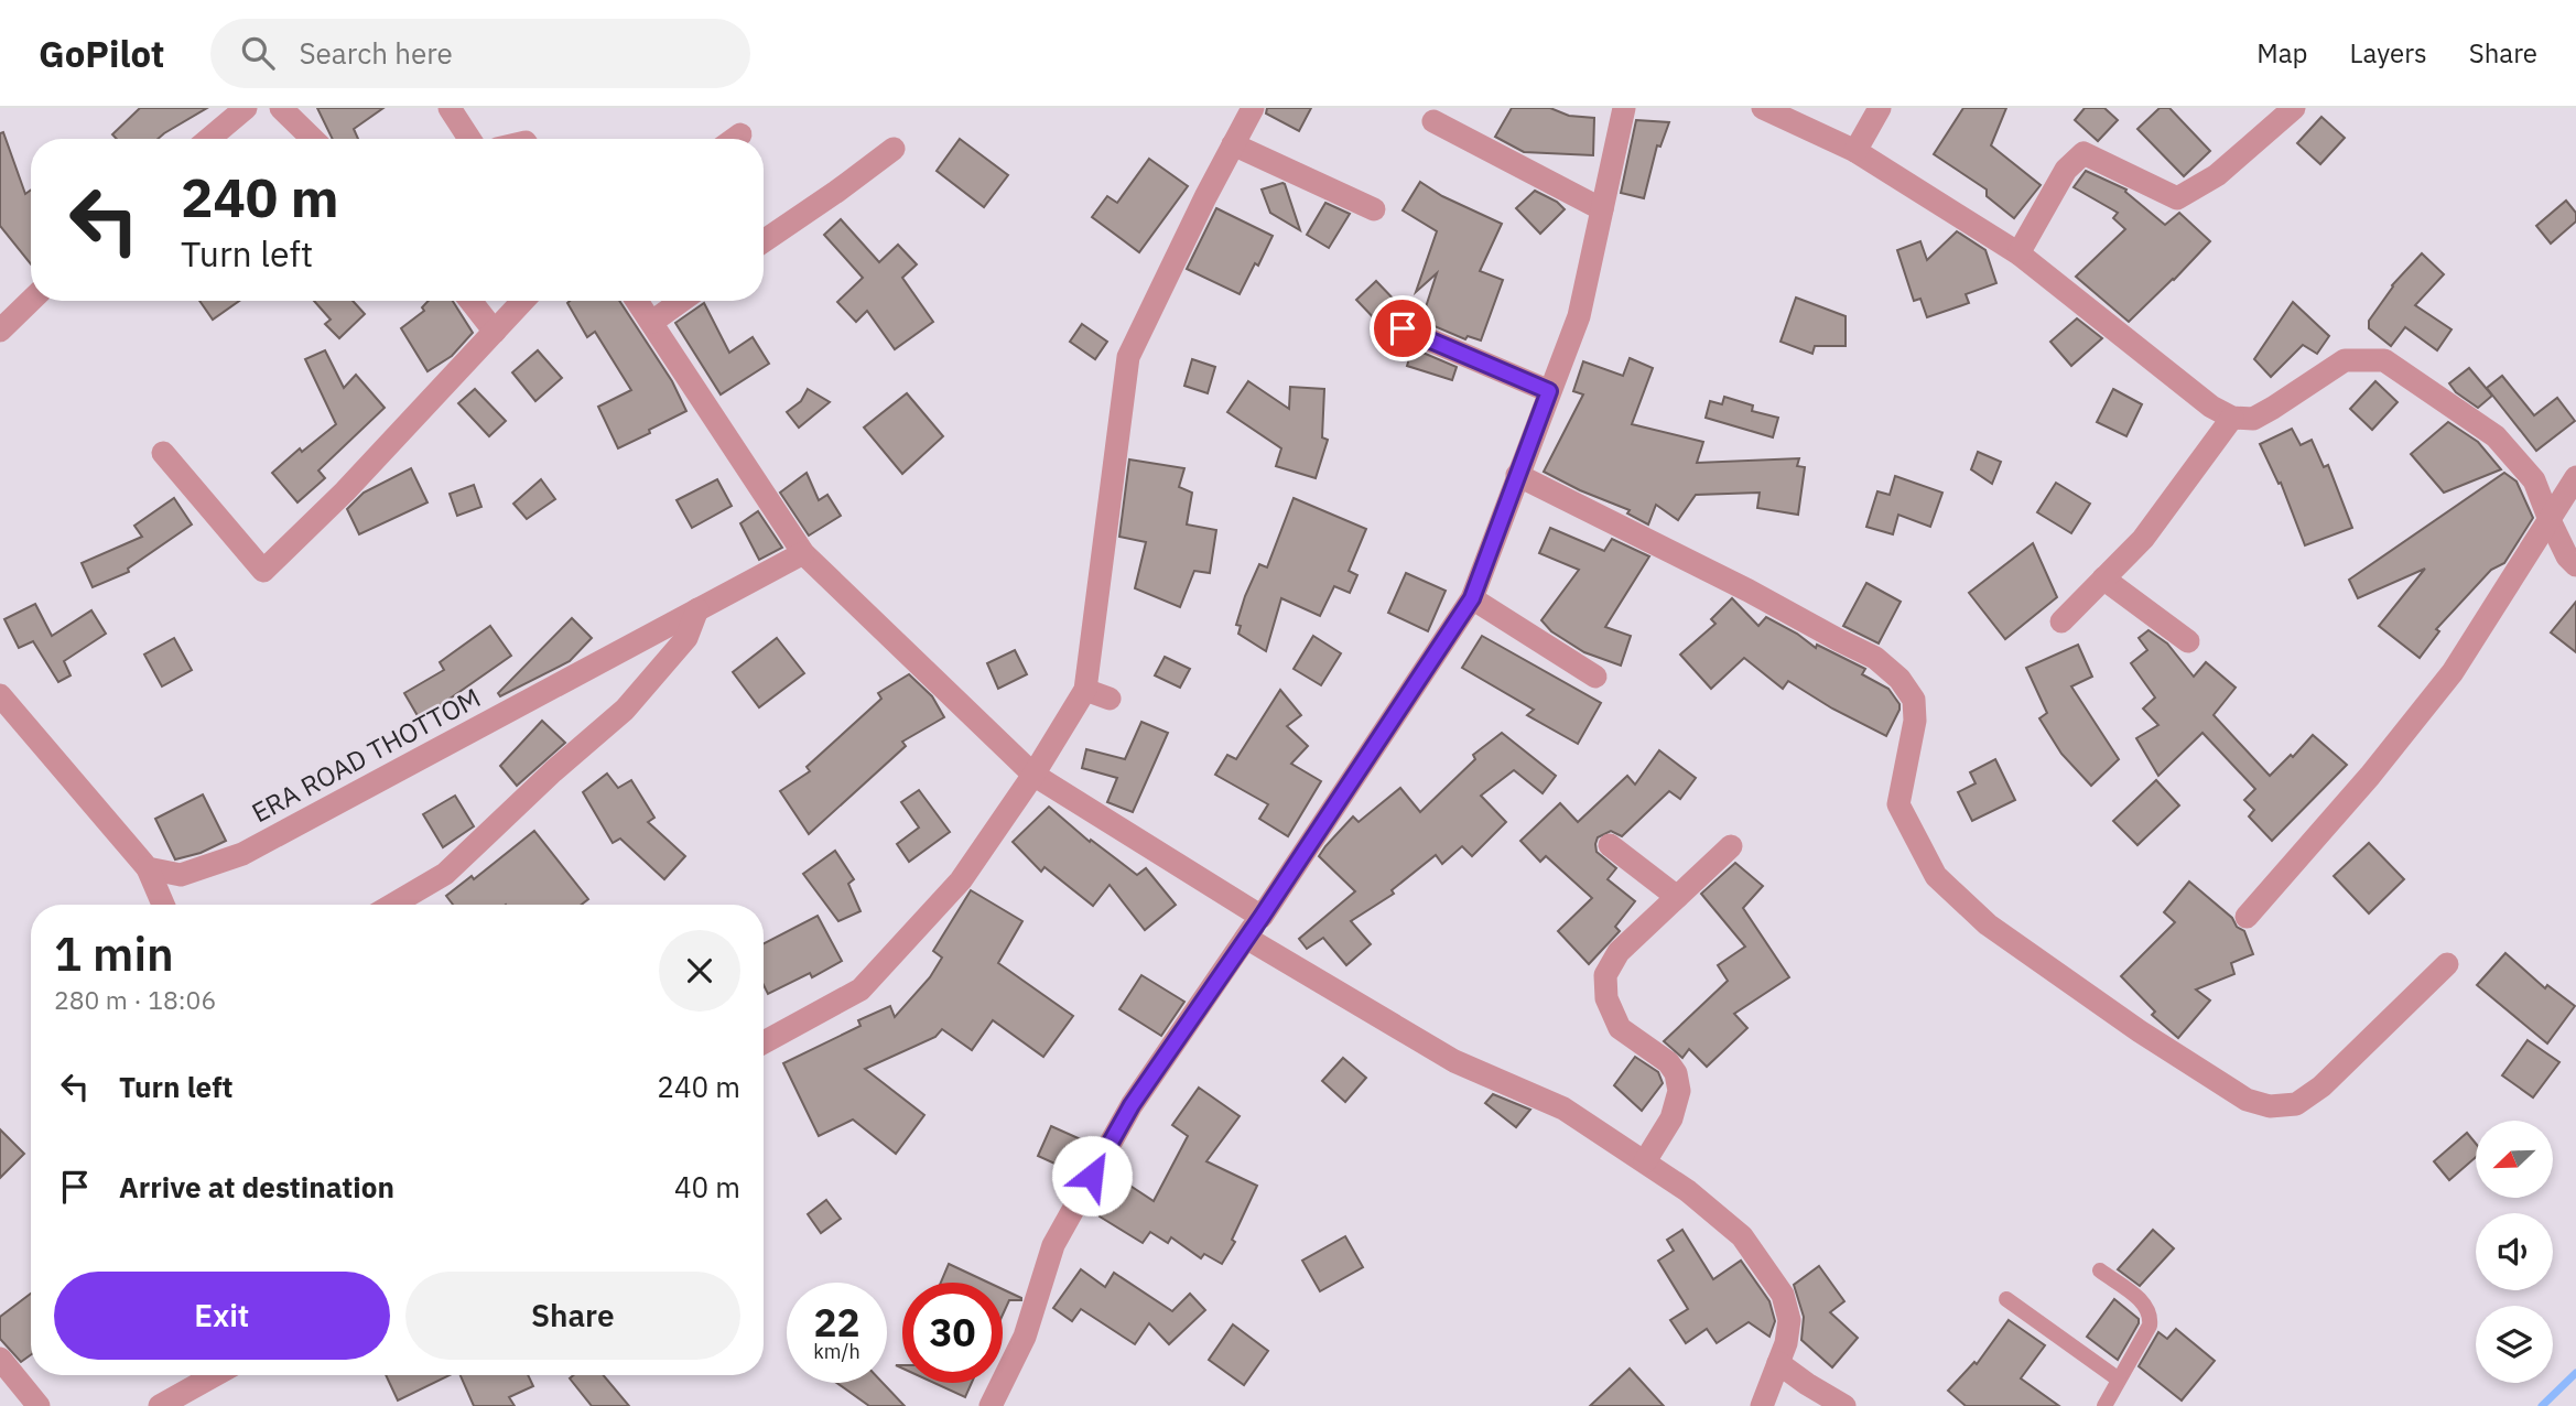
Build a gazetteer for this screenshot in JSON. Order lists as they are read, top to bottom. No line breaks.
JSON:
{"streets":{"street":["ERA ROAD THOTTOM"]},"north":"bottom left","page":{"header":"GoPilot","search":"Search here","nav":["Map","Layers","Share"],"turn":["240 m","Turn left"],"heading":["1 min","280 m · 18:06"],"list":[{"name":"Turn left","value":"240 m"},{"name":"Arrive at destination","value":"40 m"}],"buttons":["Exit","Share"],"speed":"22 km/h","limit":"30"}}
